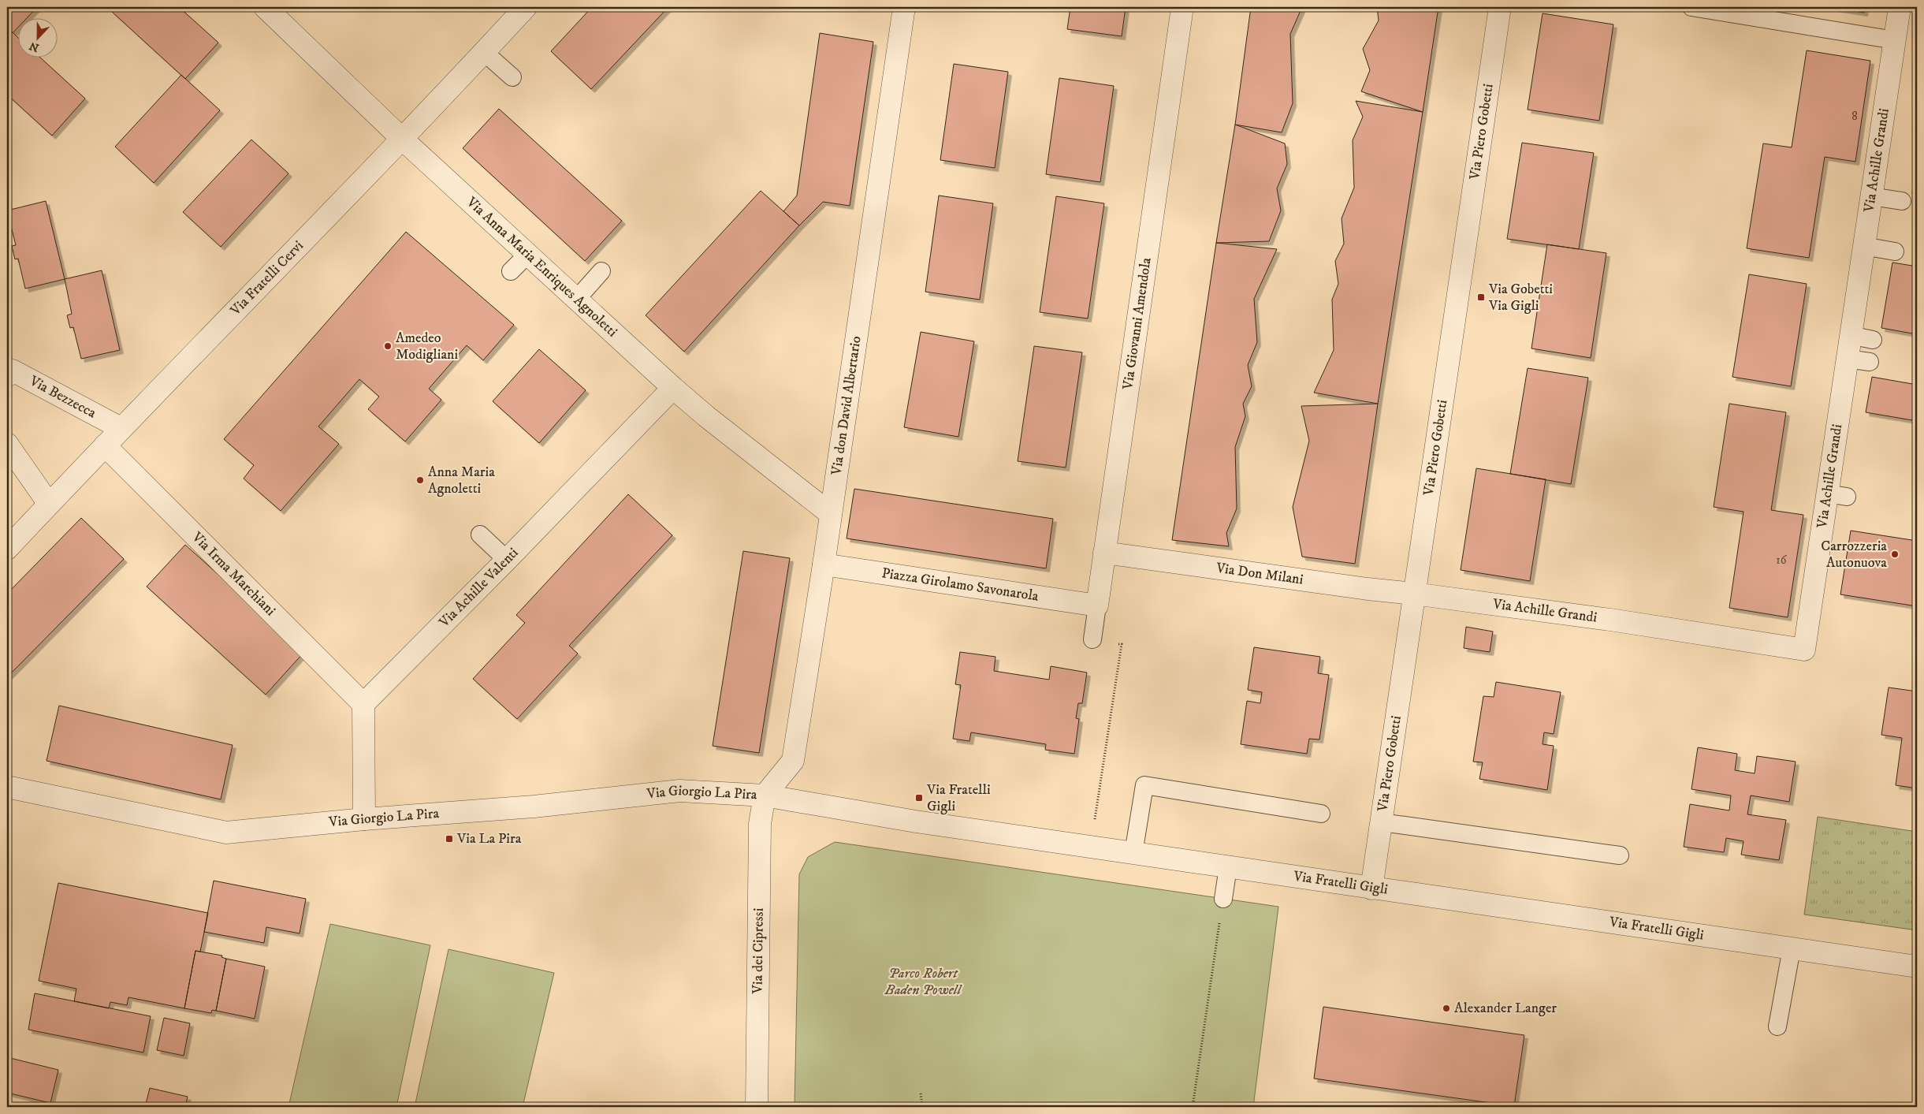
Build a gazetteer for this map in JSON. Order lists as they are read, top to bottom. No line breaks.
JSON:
{"streets":{"street":["Via Piero Gobetti","Via Achille Grandi","Via Anna Maria Enriques Agnoletti","Via Fratelli Cervi","Via Giovanni Amendola","Via Bezzecca","Via don David Albertario","Via Don Milani","Via Irma Marchiani","Piazza Girolamo Savonarola","Via Achille Valenti","Via Giorgio La Pira","Via Fratelli Gigli","Via dei Cipressi"]},"crossings":[["Via Piero Gobetti","Via Achille Grandi"],["Via Piero Gobetti","Via Don Milani"],["Via Piero Gobetti","Via Fratelli Gigli"],["Via Achille Grandi","Via Don Milani"],["Via Anna Maria Enriques Agnoletti","Via Fratelli Cervi"],["Via Anna Maria Enriques Agnoletti","Via don David Albertario"],["Via Anna Maria Enriques Agnoletti","Via Achille Valenti"],["Via Fratelli Cervi","Via Bezzecca"],["Via Fratelli Cervi","Via Irma Marchiani"],["Via Giovanni Amendola","Via Don Milani"],["Via Giovanni Amendola","Piazza Girolamo Savonarola"],["Via don David Albertario","Piazza Girolamo Savonarola"],["Via don David Albertario","Via Giorgio La Pira"],["Via don David Albertario","Via Fratelli Gigli"],["Via don David Albertario","Via dei Cipressi"],["Via Irma Marchiani","Via Achille Valenti"],["Via Giorgio La Pira","Via Fratelli Gigli"],["Via Giorgio La Pira","Via dei Cipressi"],["Via Fratelli Gigli","Via dei Cipressi"]],"parks":["Parco Robert Baden Powell"],"places":{"transit":["Via Gobetti Via Gigli","Via Fratelli Gigli","Via La Pira"],"other":["Amedeo Modigliani","Anna Maria Agnoletti","Carrozzeria Autonuova","Alexander Langer"]},"house_numbers":["8","16"],"north":"bottom"}
